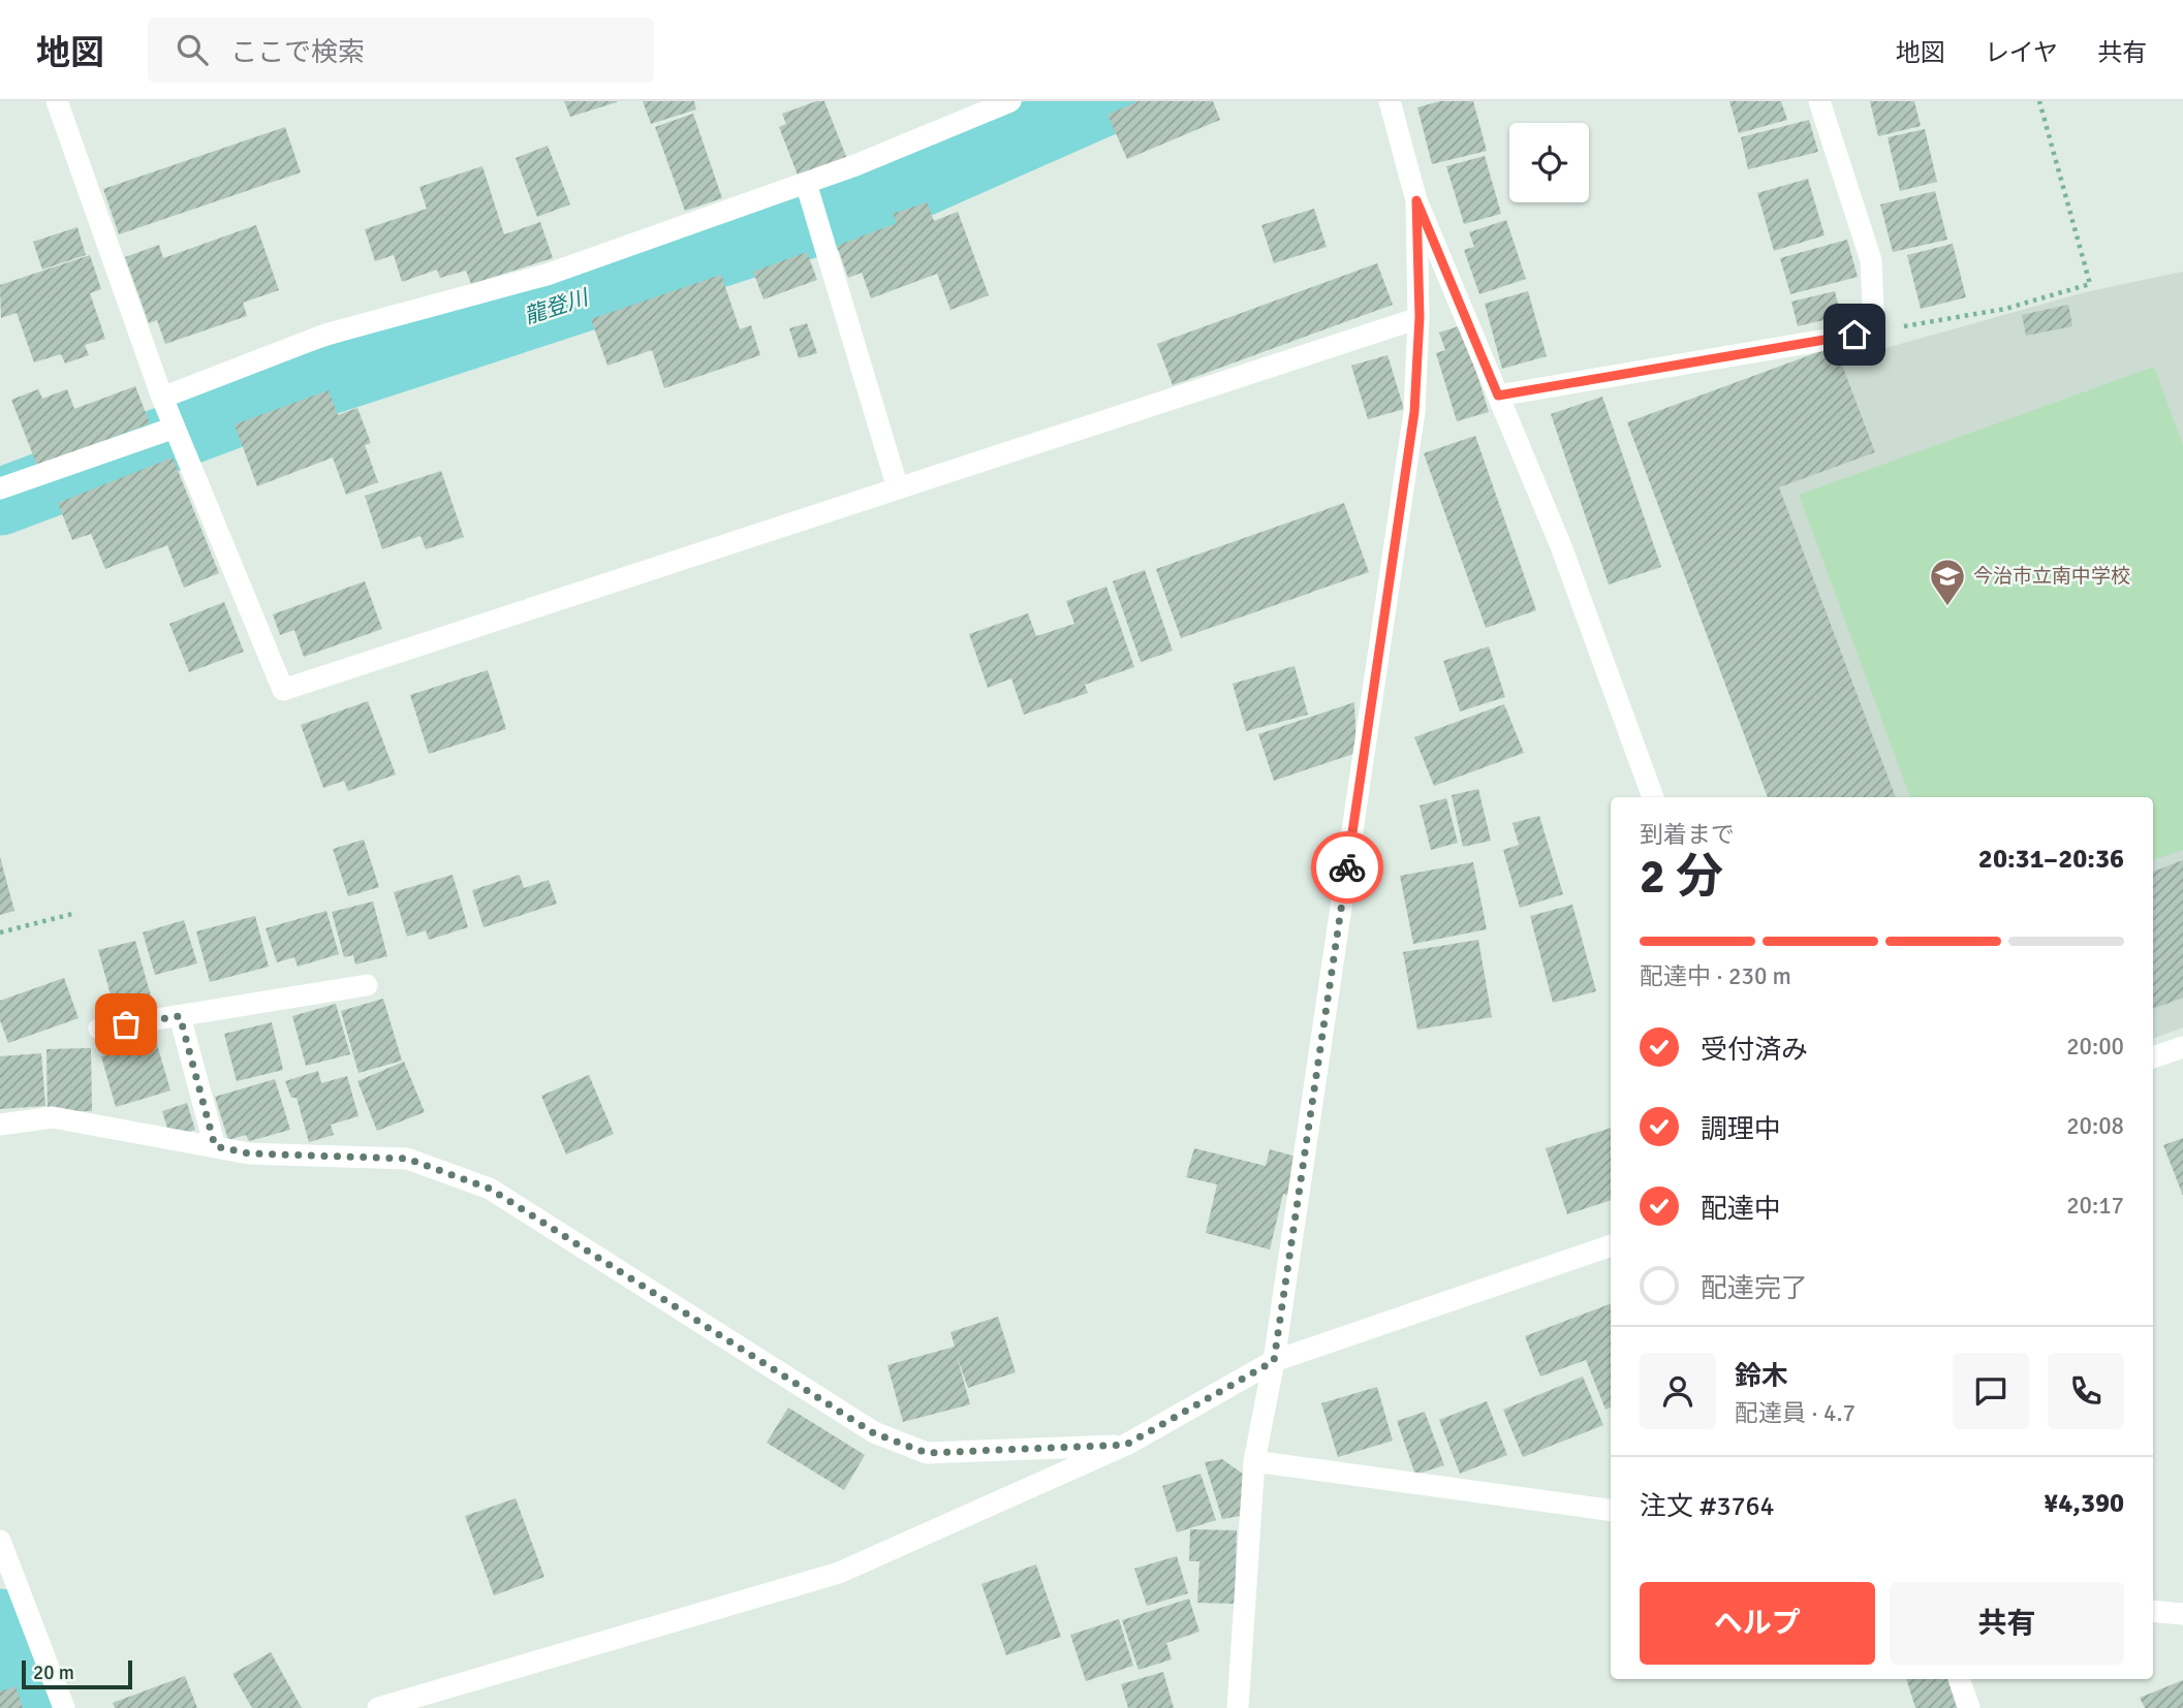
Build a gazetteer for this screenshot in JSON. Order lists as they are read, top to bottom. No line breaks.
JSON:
{"water":["龍登川"],"places":{"school or university":["今治市立南中学校"]},"scale_bar":"20 m","page":{"header":"地図","search":"ここで検索","nav":["地図","レイヤ","共有"],"heading":["2 分","到着まで","20:31–20:36"],"panel":["鈴木","配達員 · 4.7","注文 #3764","¥4,390"],"bar":"配達中 · 230 m","list":[["受付済み","20:00"],["調理中","20:08"],["配達中","20:17"],"配達完了"],"buttons":["ヘルプ","共有"],"scale":"20 m"}}
